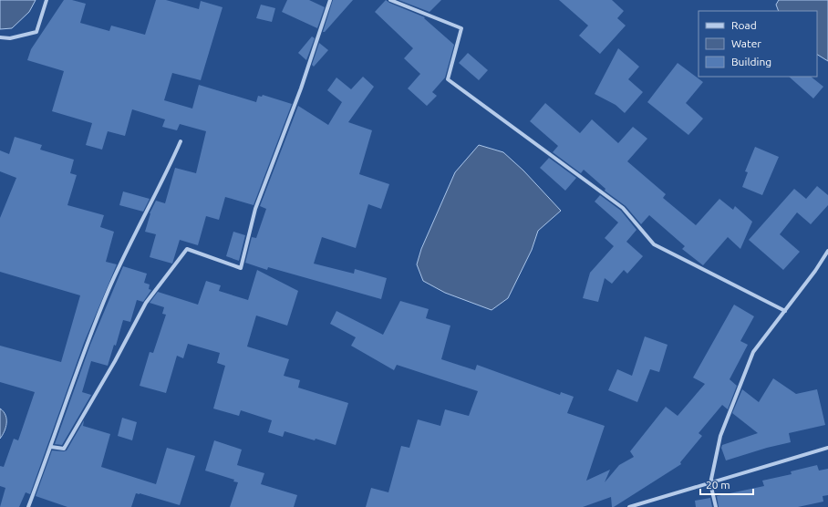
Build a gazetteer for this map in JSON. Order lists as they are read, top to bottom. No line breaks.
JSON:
{"legend":["Road","Water","Building"],"scale_bar":"20 m"}
